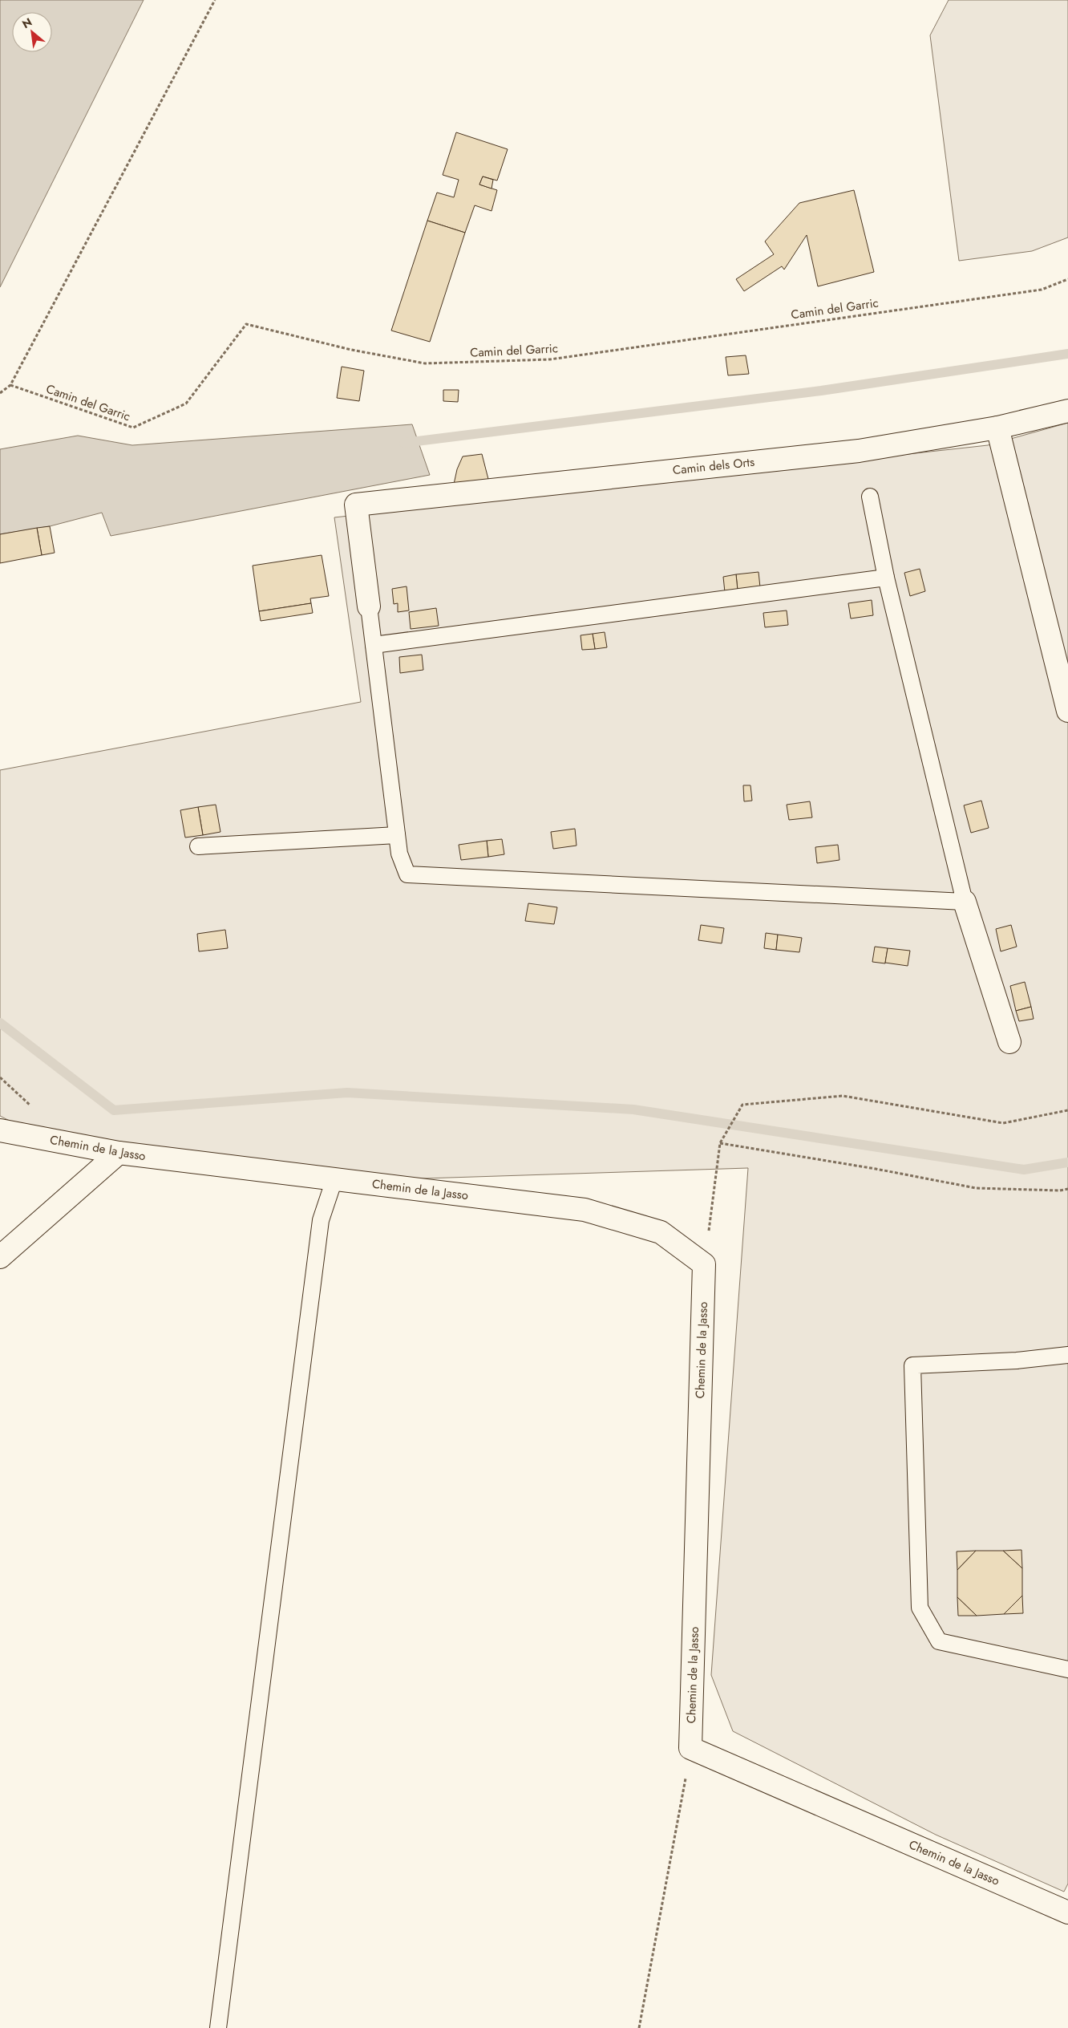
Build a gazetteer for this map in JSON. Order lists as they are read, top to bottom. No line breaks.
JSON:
{"streets":{"street":["Camin dels Orts","Chemin de la Jasso"],"path":["Camin del Garric"]},"north":"top left"}
